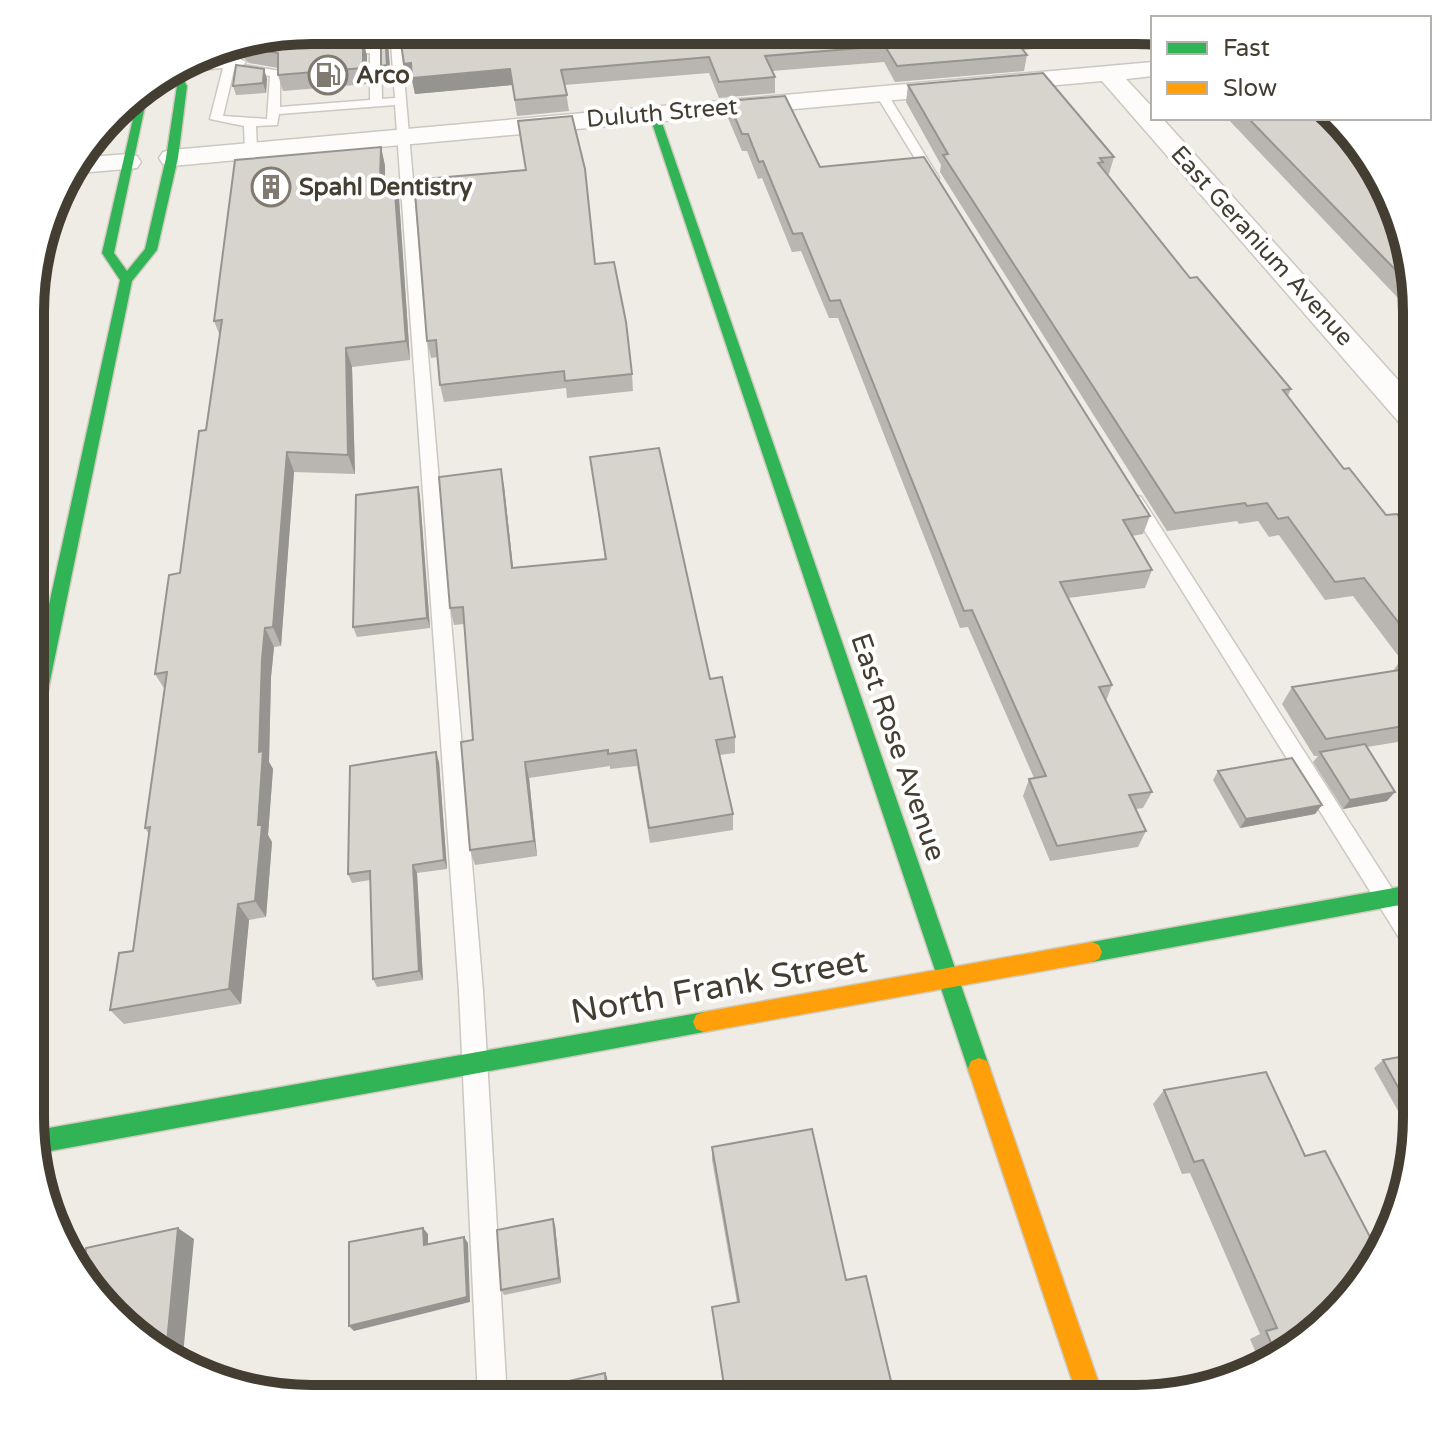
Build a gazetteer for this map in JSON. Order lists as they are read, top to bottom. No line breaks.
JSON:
{"streets":{"street":["Duluth Street","East Geranium Avenue","East Rose Avenue","North Frank Street"]},"crossings":[["Duluth Street","East Geranium Avenue"],["Duluth Street","East Rose Avenue"],["East Rose Avenue","North Frank Street"]],"places":{"fuel station":["Arco"],"building":["Spahl Dentistry"]},"legend":["Fast","Slow"]}
